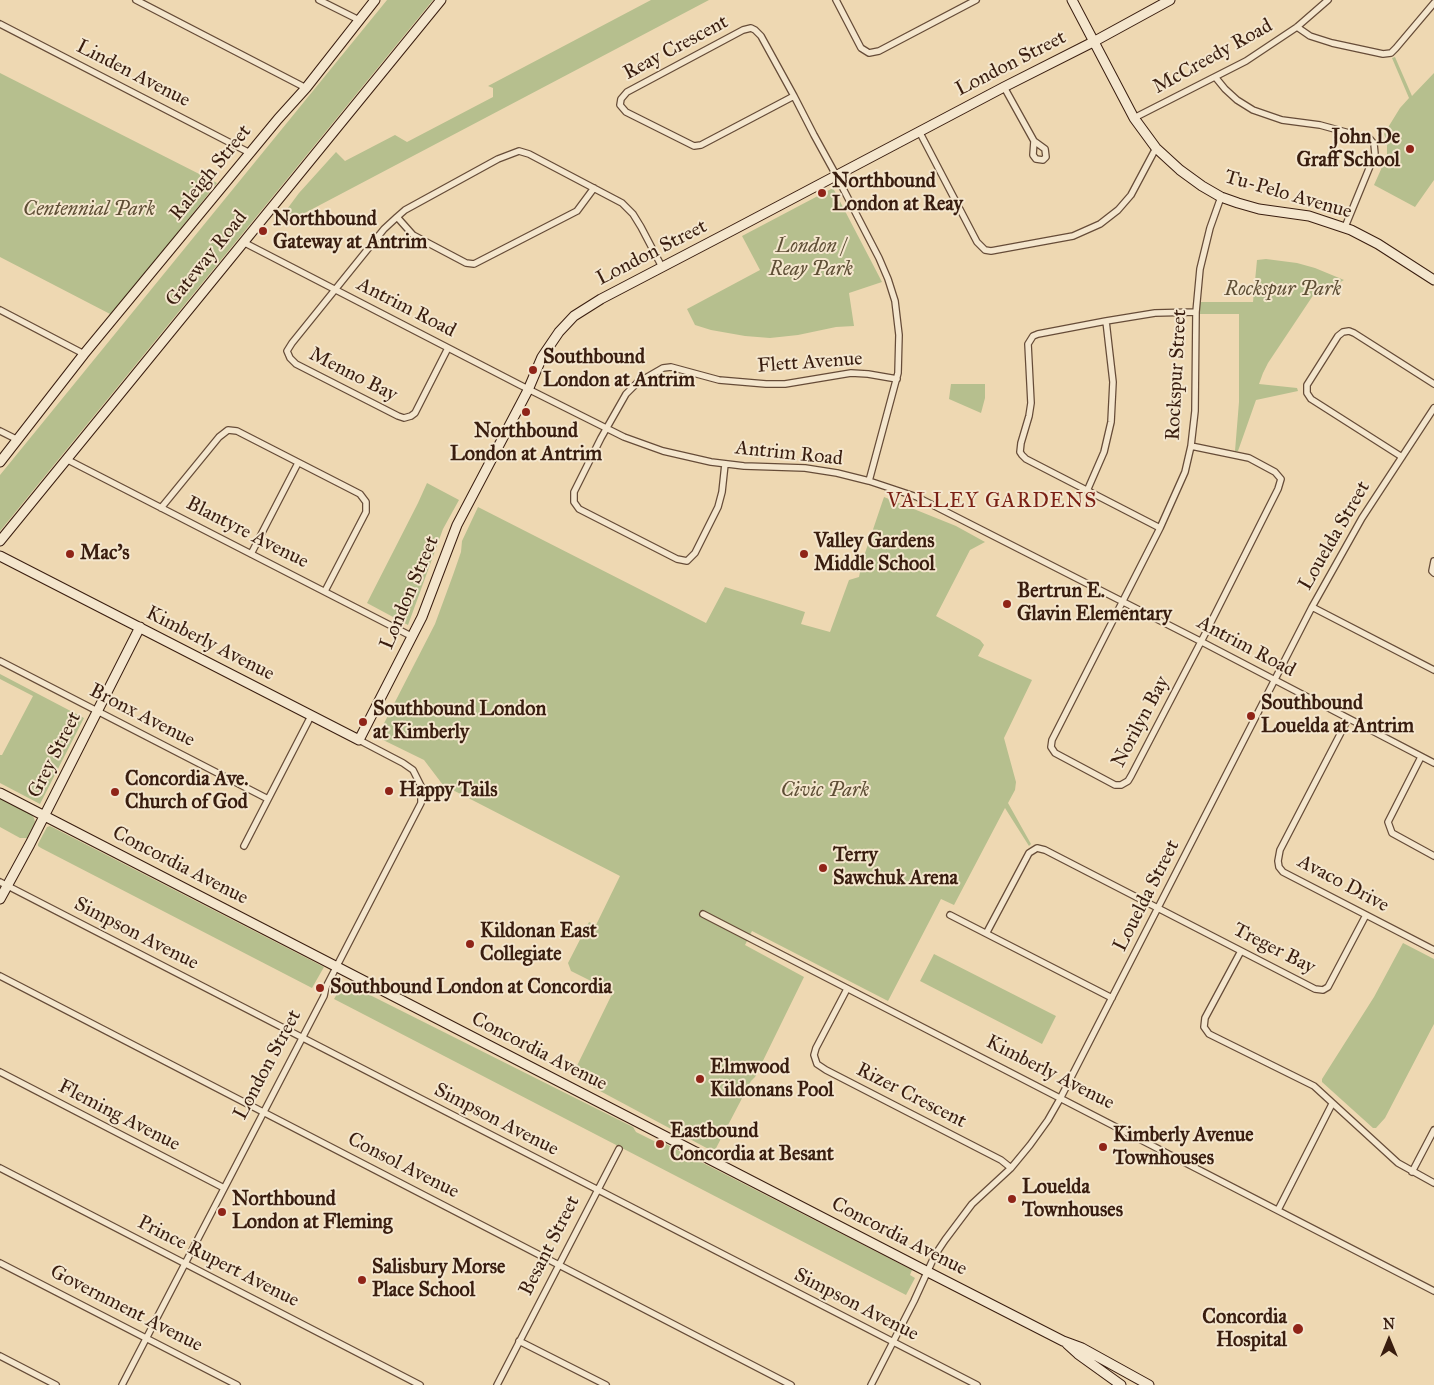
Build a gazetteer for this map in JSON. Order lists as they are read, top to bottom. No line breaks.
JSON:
{"streets":{"street":["Reay Crescent","McCreedy Road","London Street","Linden Avenue","Raleigh Street","Tu-Pelo Avenue","Gateway Road","Antrim Road","Flett Avenue","Menno Bay","Rockspur Street","Blantyre Avenue","Louelda Street","Kimberly Avenue","Bronx Avenue","Norilyn Bay","Grey Street","Concordia Avenue","Avaco Drive","Simpson Avenue","Treger Bay","Rizer Crescent","Fleming Avenue","Consol Avenue","Besant Street","Prince Rupert Avenue","Government Avenue"]},"crossings":[["Reay Crescent","London Street"],["Reay Crescent","Antrim Road"],["Reay Crescent","Flett Avenue"],["McCreedy Road","Tu-Pelo Avenue"],["London Street","Tu-Pelo Avenue"],["London Street","Antrim Road"],["London Street","Blantyre Avenue"],["London Street","Kimberly Avenue"],["London Street","Concordia Avenue"],["London Street","Simpson Avenue"],["London Street","Fleming Avenue"],["London Street","Consol Avenue"],["London Street","Prince Rupert Avenue"],["London Street","Government Avenue"],["Linden Avenue","Raleigh Street"],["Tu-Pelo Avenue","Rockspur Street"],["Gateway Road","Antrim Road"],["Gateway Road","Blantyre Avenue"],["Antrim Road","Flett Avenue"],["Antrim Road","Menno Bay"],["Antrim Road","Rockspur Street"],["Antrim Road","Louelda Street"],["Antrim Road","Norilyn Bay"],["Antrim Road","Avaco Drive"],["Rockspur Street","Norilyn Bay"],["Louelda Street","Kimberly Avenue"],["Louelda Street","Concordia Avenue"],["Louelda Street","Simpson Avenue"],["Louelda Street","Treger Bay"],["Louelda Street","Rizer Crescent"],["Kimberly Avenue","Grey Street"],["Kimberly Avenue","Rizer Crescent"],["Bronx Avenue","Grey Street"],["Grey Street","Concordia Avenue"],["Grey Street","Simpson Avenue"],["Avaco Drive","Treger Bay"],["Simpson Avenue","Besant Street"],["Consol Avenue","Besant Street"]],"districts":["VALLEY GARDENS"],"parks":["Centennial Park","London / Reay Park","Rockspur Park","Civic Park"],"places":["John De Graff School","Northbound London at Reay","Northbound Gateway at Antrim","Southbound London at Antrim","Northbound London at Antrim","Mac's","Valley Gardens Middle School","Bertrun E. Glavin Elementary","Southbound Louelda at Antrim","Southbound London at Kimberly","Happy Tails","Concordia Ave. Church of God","Terry Sawchuk Arena","Kildonan East Collegiate","Southbound London at Concordia","Elmwood Kildonans Pool","Eastbound Concordia at Besant","Kimberly Avenue Townhouses","Louelda Townhouses","Northbound London at Fleming","Salisbury Morse Place School","Concordia Hospital"],"north":"top"}
